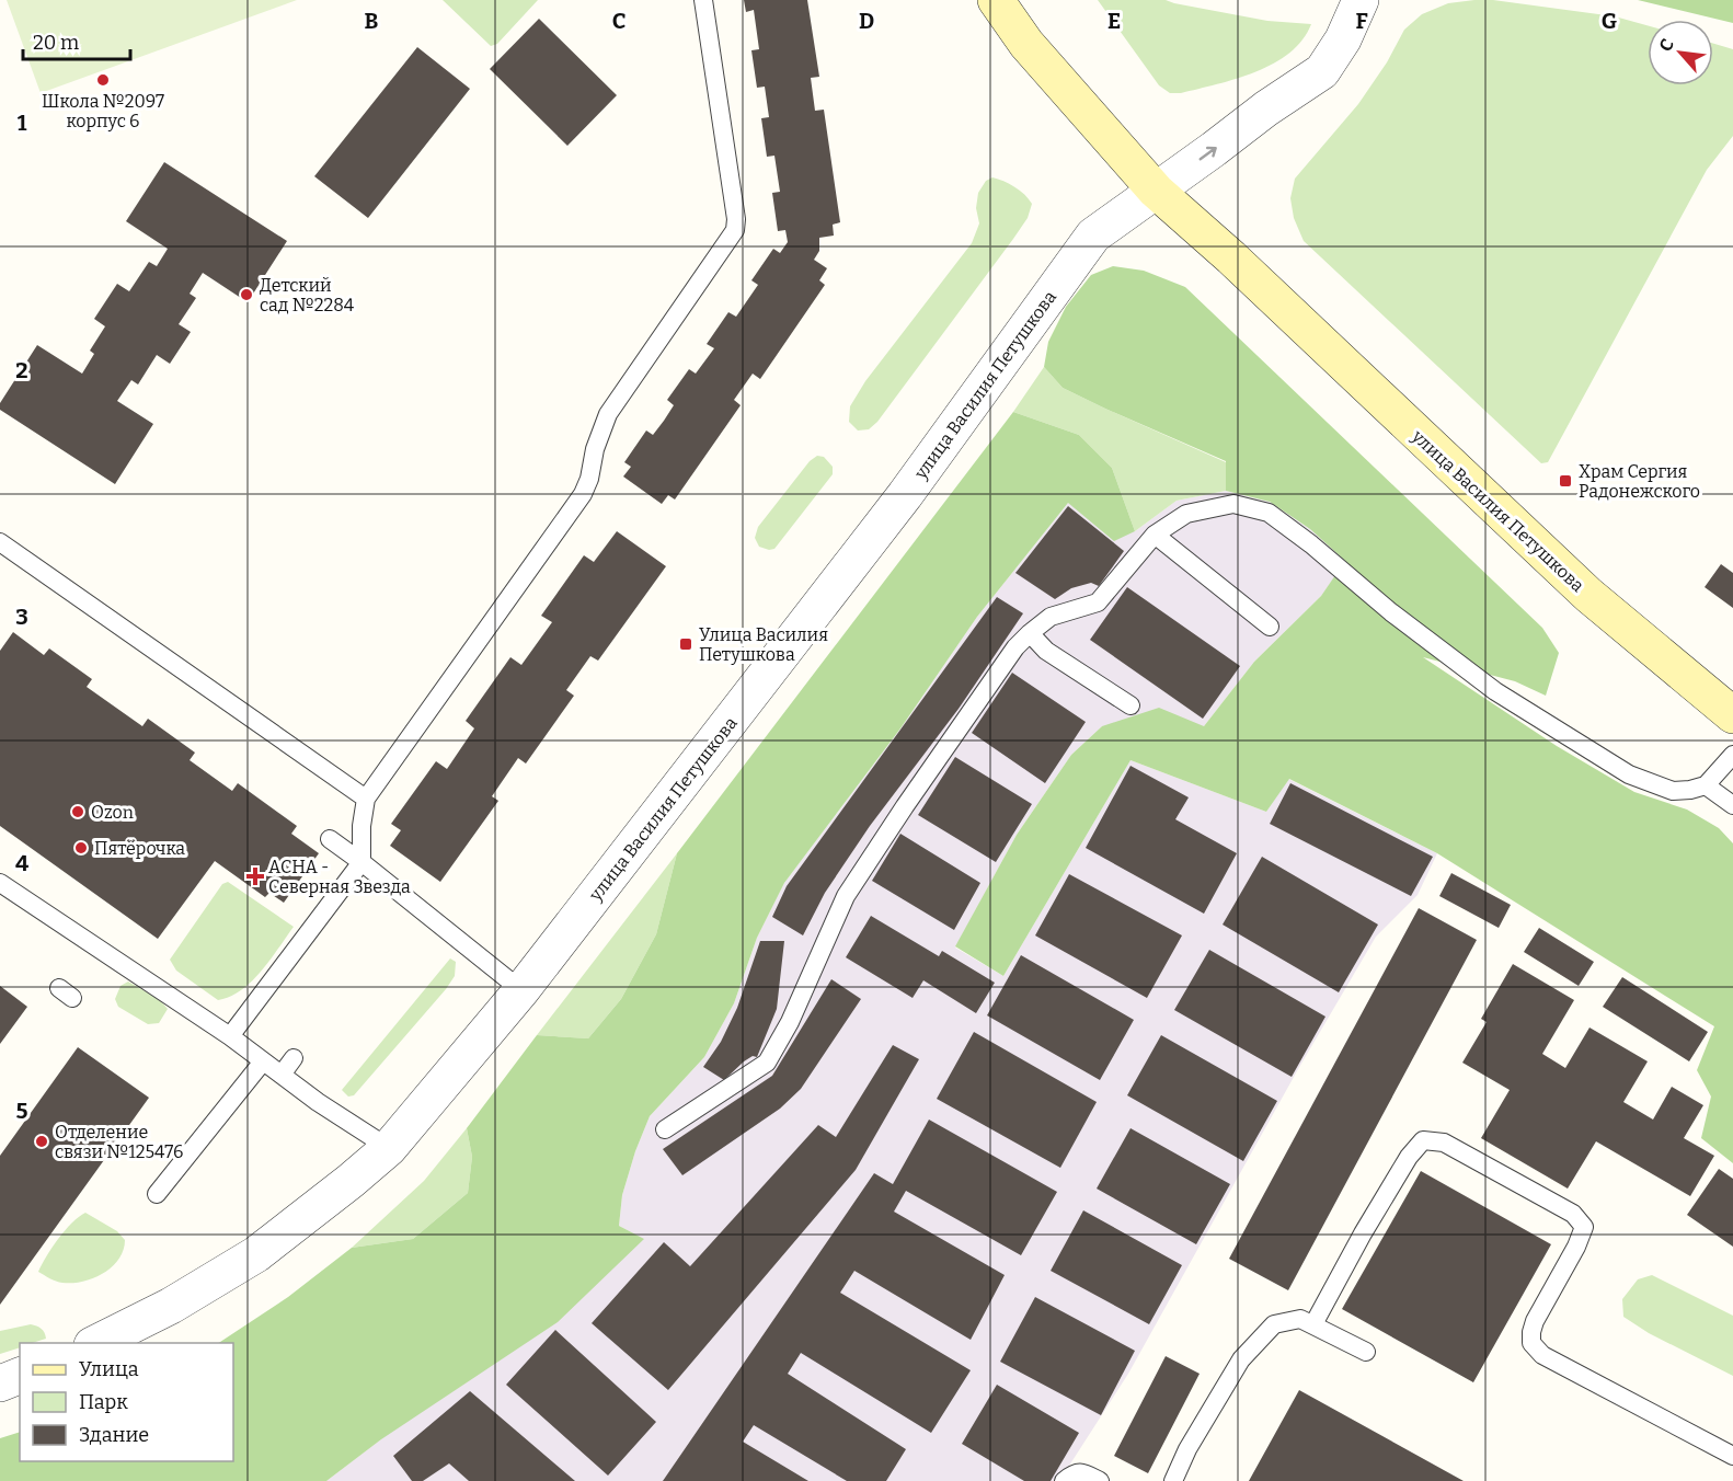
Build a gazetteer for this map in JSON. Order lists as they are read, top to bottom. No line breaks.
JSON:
{"streets":{"main road":["улица Василия Петушкова"]},"places":{"other":["Школа №2097 корпус 6","Детский сад №2284","Ozon","Пятёрочка","Отделение связи №125476"],"transit":["Храм Сергия Радонежского","Улица Василия Петушкова"],"health":["АСНА - Северная Звезда"]},"legend":["Улица","Парк","Здание"],"scale_bar":"20 m","north":"top left","grid":{"columns":["B","C","D","E","F","G"],"rows":["1","2","3","4","5"]}}
